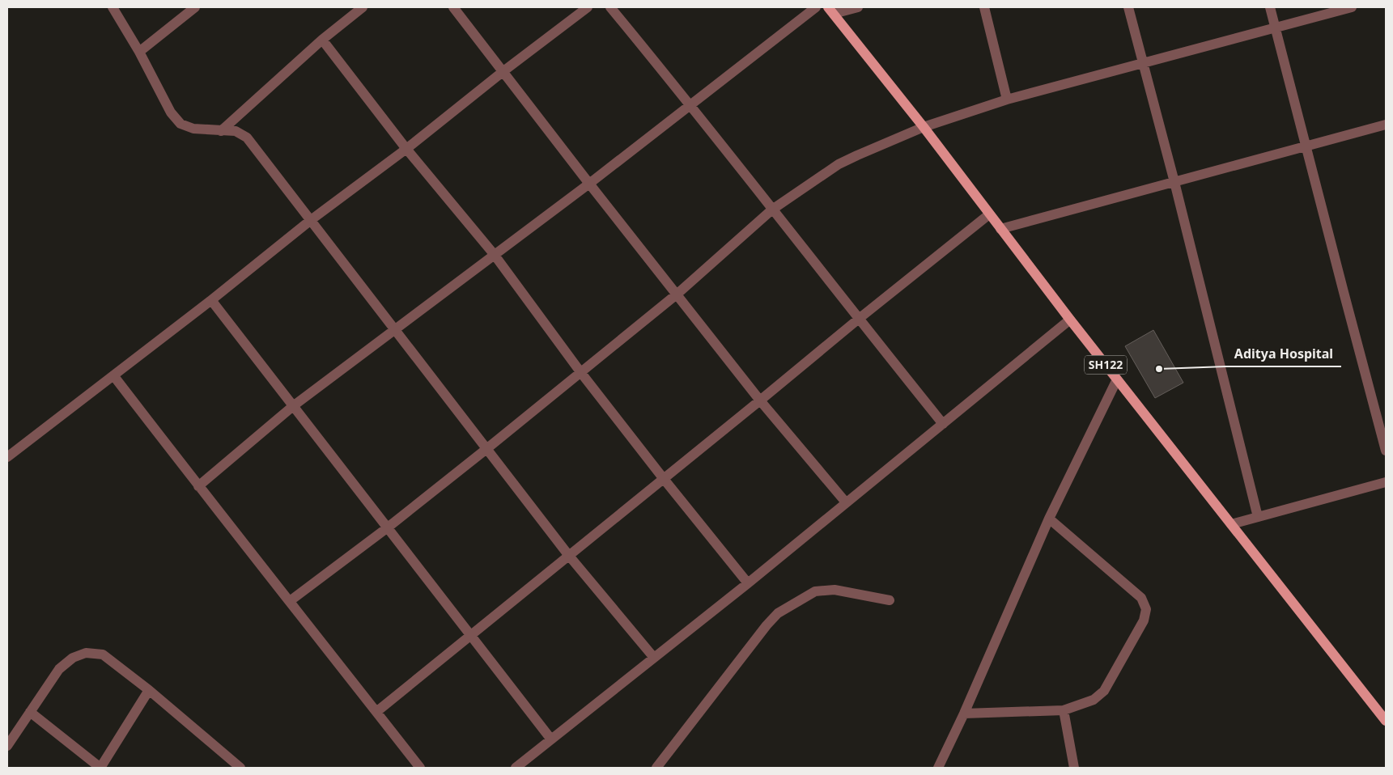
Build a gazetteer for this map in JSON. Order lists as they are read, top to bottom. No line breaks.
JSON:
{"streets":{"main road":["SH122"]},"places":["Aditya Hospital"]}
